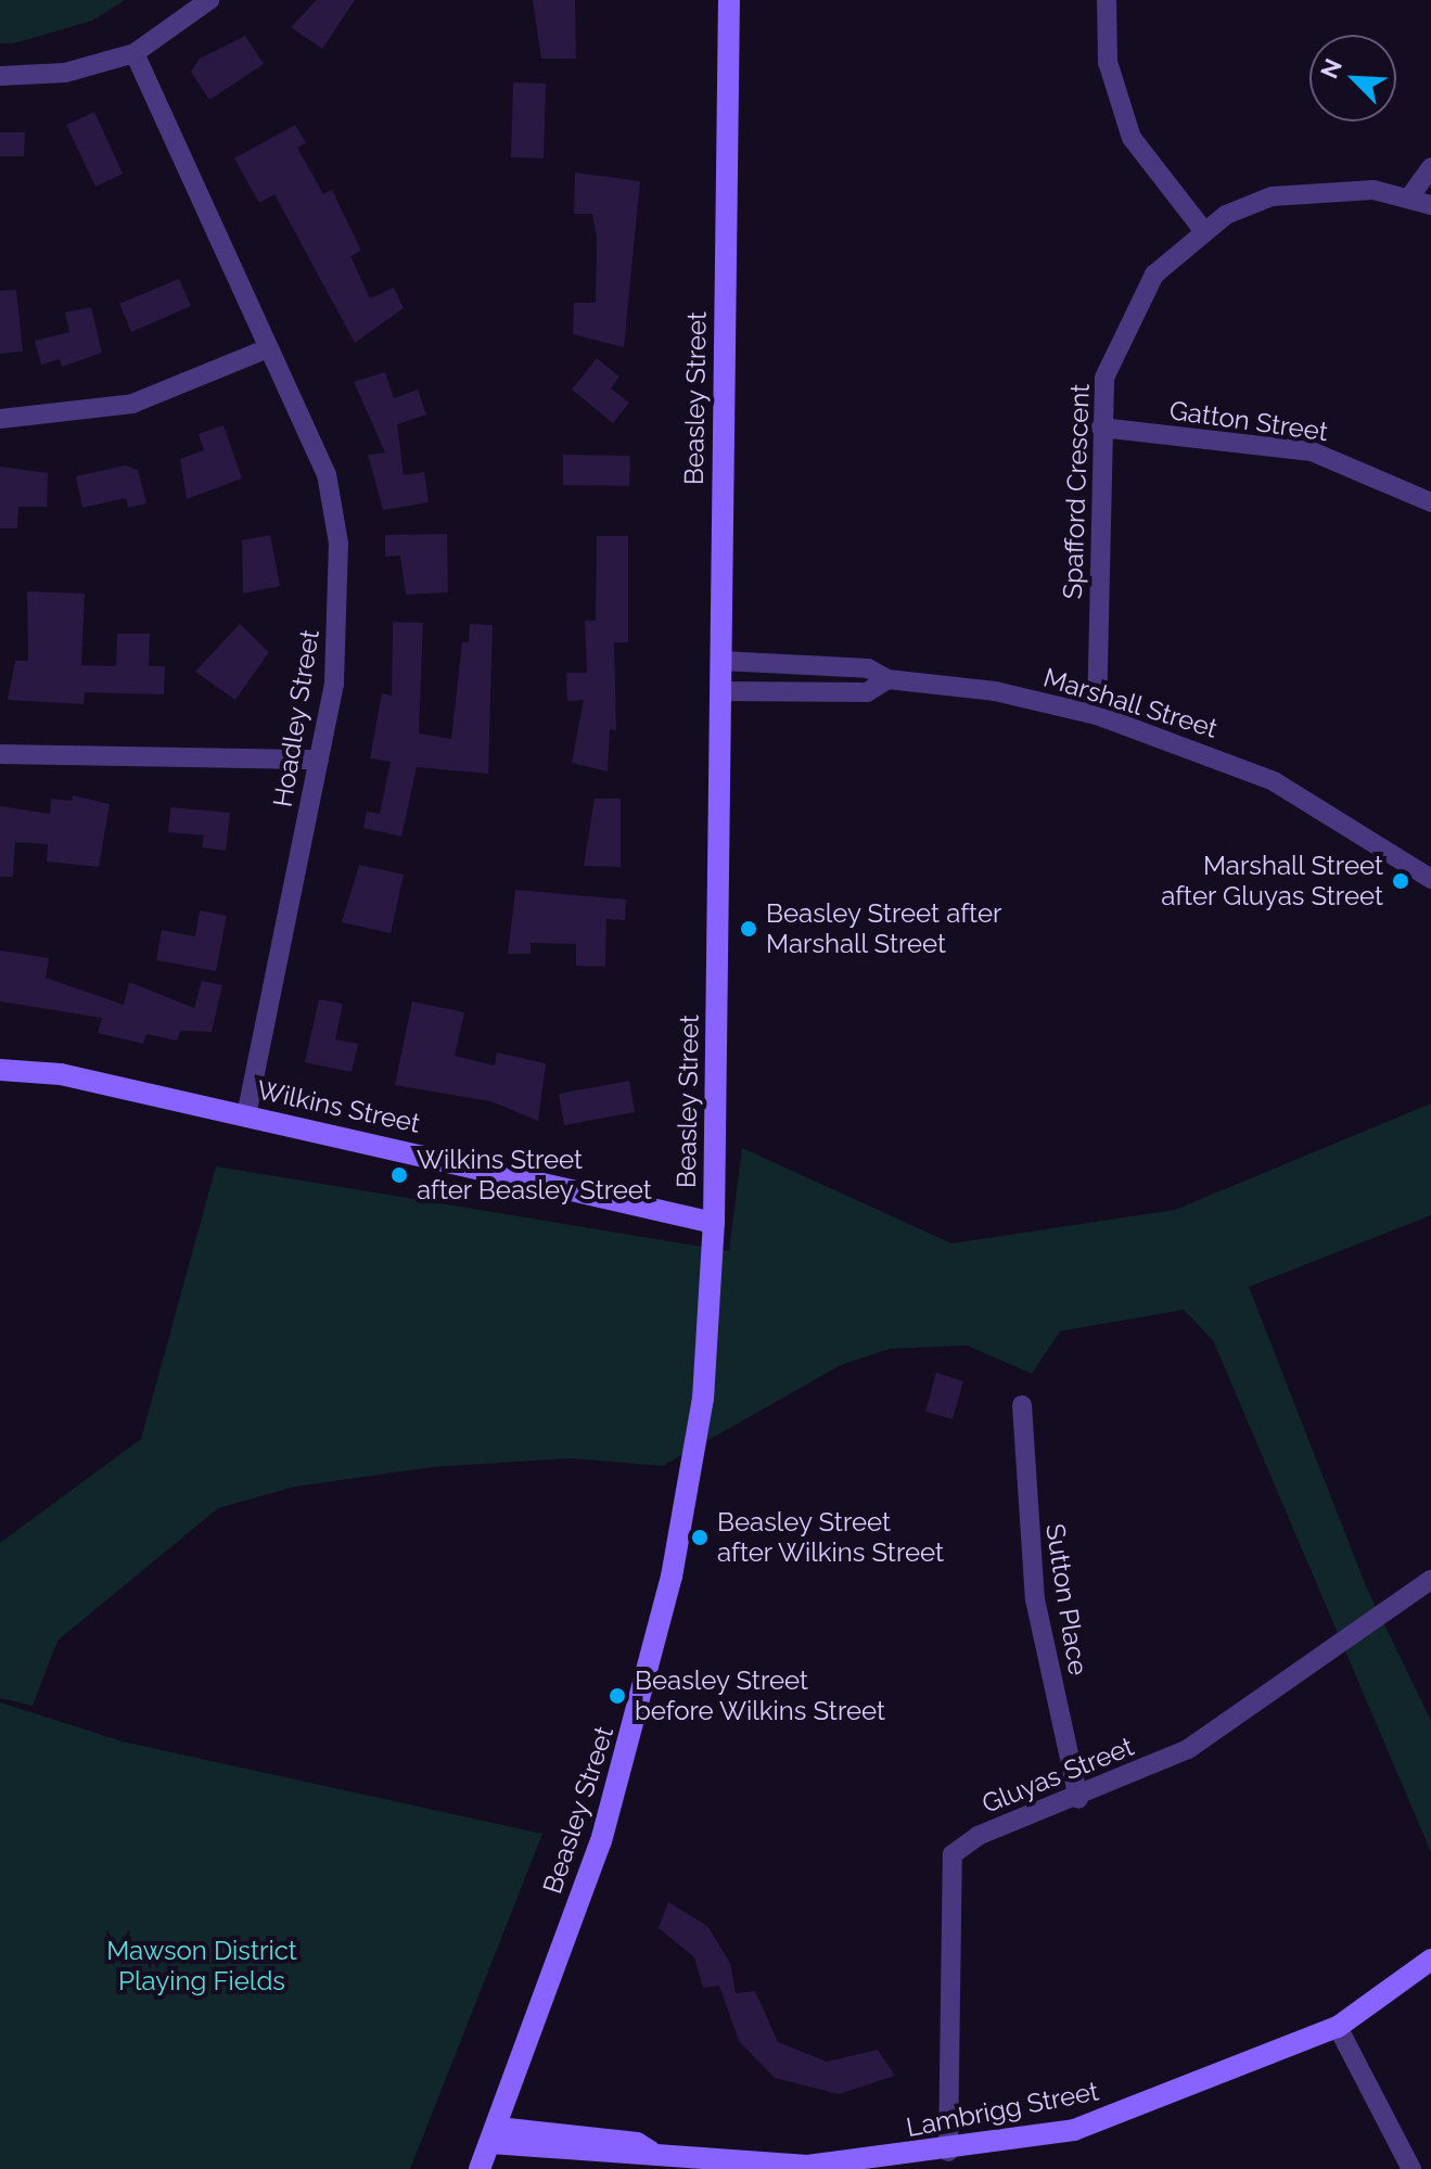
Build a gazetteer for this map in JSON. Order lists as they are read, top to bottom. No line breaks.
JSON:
{"streets":{"main road":["Beasley Street","Wilkins Street","Lambrigg Street"],"street":["Gatton Street","Spafford Crescent","Marshall Street","Hoadley Street","Sutton Place","Gluyas Street"]},"crossings":[["Beasley Street","Marshall Street"],["Beasley Street","Wilkins Street"],["Beasley Street","Lambrigg Street"],["Gatton Street","Spafford Crescent"],["Spafford Crescent","Marshall Street"],["Hoadley Street","Wilkins Street"],["Sutton Place","Gluyas Street"],["Gluyas Street","Lambrigg Street"]],"parks":["Mawson District Playing Fields"],"places":["Marshall Street after Gluyas Street","Beasley Street after Marshall Street","Wilkins Street after Beasley Street","Beasley Street after Wilkins Street","Beasley Street before Wilkins Street"],"north":"top left"}
